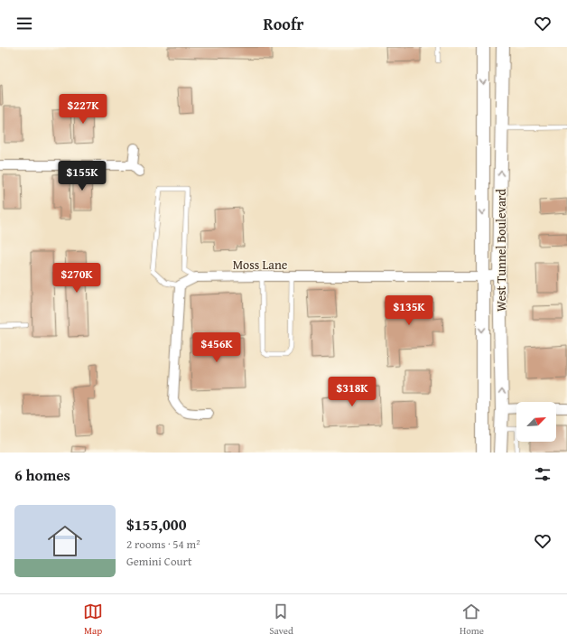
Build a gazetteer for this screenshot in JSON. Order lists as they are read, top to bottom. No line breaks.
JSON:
{"streets":{"main road":["West Tunnel Boulevard"],"street":["Moss Lane"]},"crossings":[["West Tunnel Boulevard","Moss Lane"]],"north":"top right","page":{"header":"Roofr","price":["$227K","$155K","$270K","$135K","$456K","$318K"],"heading":"6 homes","list":[{"name":"$155,000","note":"2 rooms · 54 m² · Gemini Court"}],"tabs":["Map","Saved","Home"]}}
